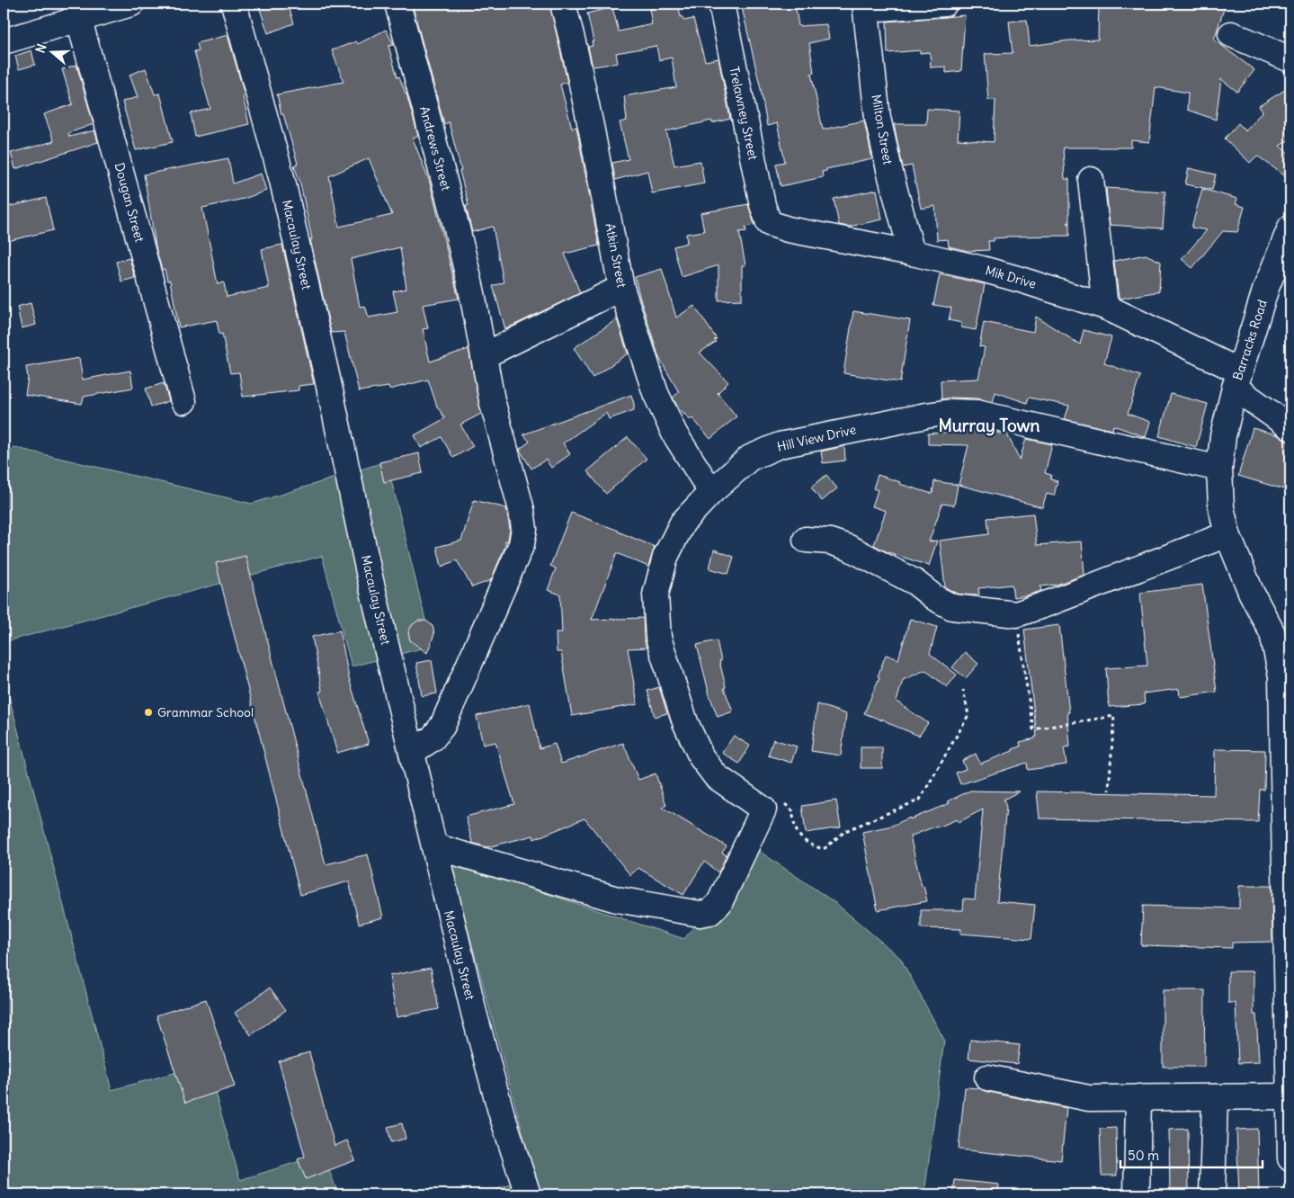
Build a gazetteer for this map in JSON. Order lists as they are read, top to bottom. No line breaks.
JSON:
{"streets":{"street":["Trelawney Street","Milton Street","Andrews Street","Dougan Street","Macaulay Street","Atkin Street","Mik Drive","Barracks Road","Hill View Drive"]},"crossings":[["Trelawney Street","Mik Drive"],["Milton Street","Mik Drive"],["Andrews Street","Macaulay Street"],["Atkin Street","Hill View Drive"],["Mik Drive","Barracks Road"]],"districts":["Murray Town"],"places":["Grammar School"],"scale_bar":"50 m","north":"left"}
